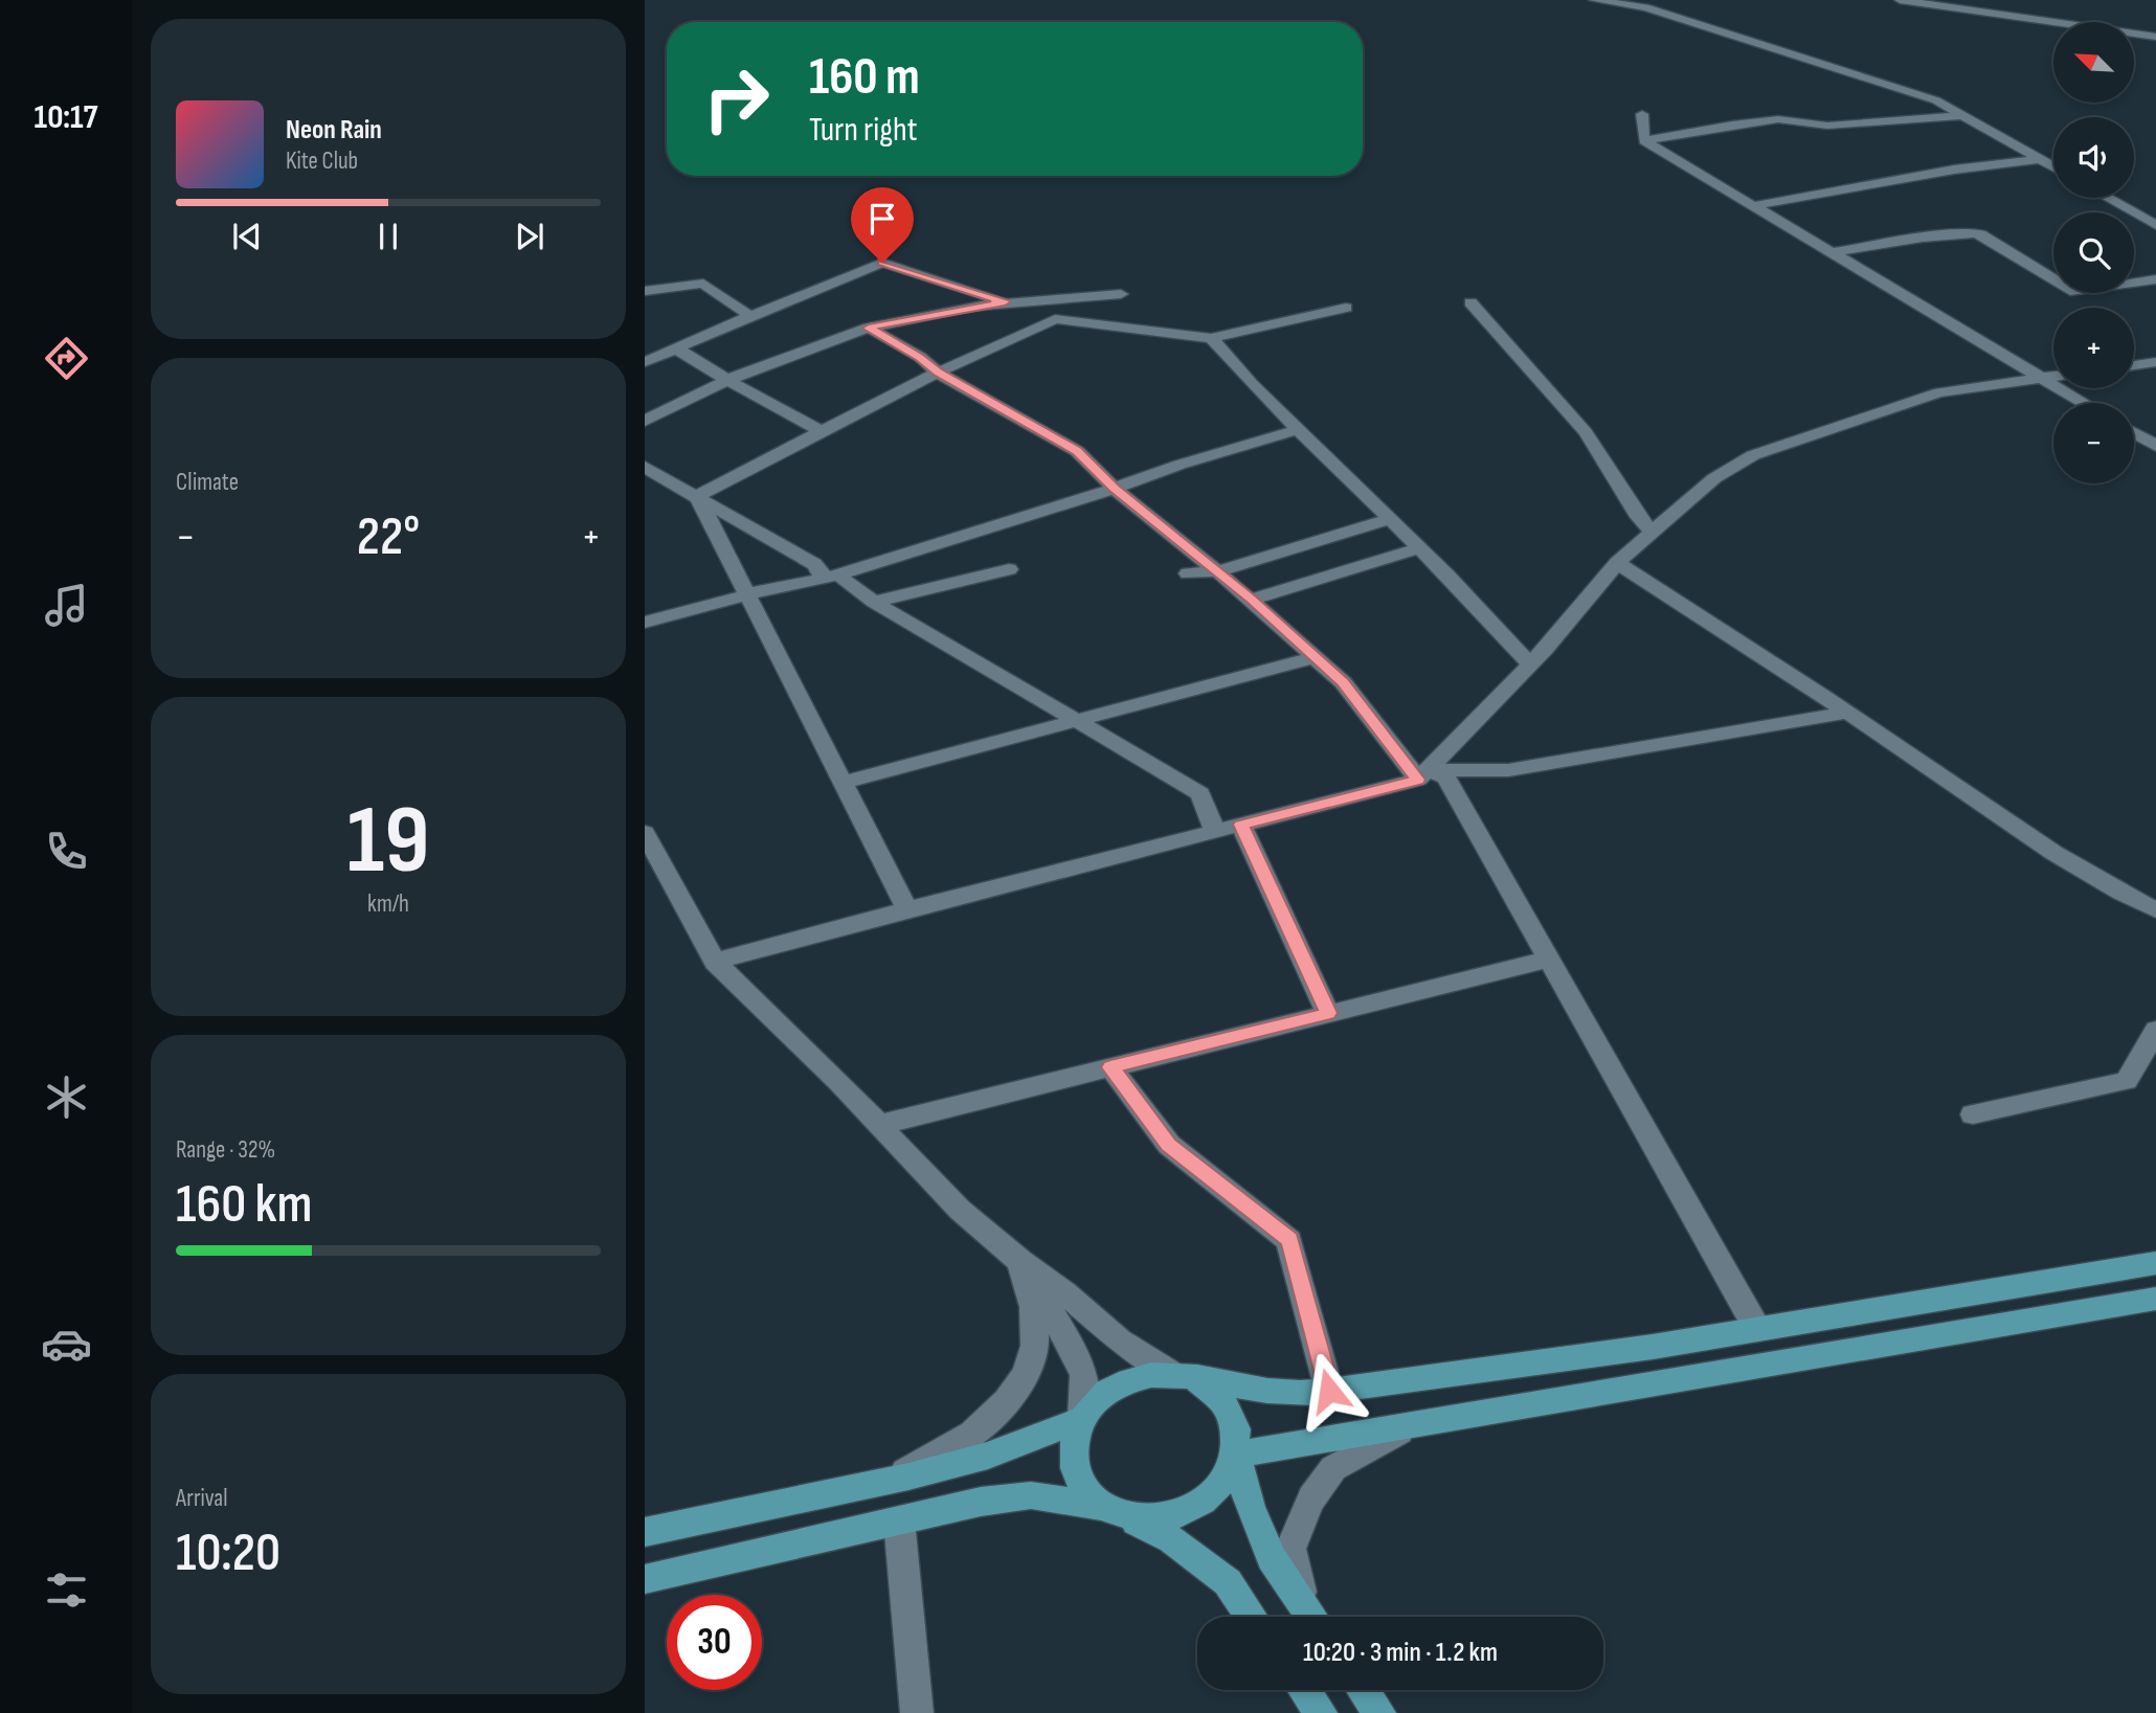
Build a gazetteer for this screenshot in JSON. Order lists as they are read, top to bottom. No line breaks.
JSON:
{"north":"top left","page":{"tabs":"10:17","map_buttons":["+","−"],"turn":["160 m","Turn right"],"song":["Neon Rain","Kite Club"],"tile":["Climate",["19","km/h"],["Range · 32%","160 km"],["Arrival","10:20"]],"heat":["−","22°","+"],"limit":"30","trip":"10:20 · 3 min · 1.2 km"}}
